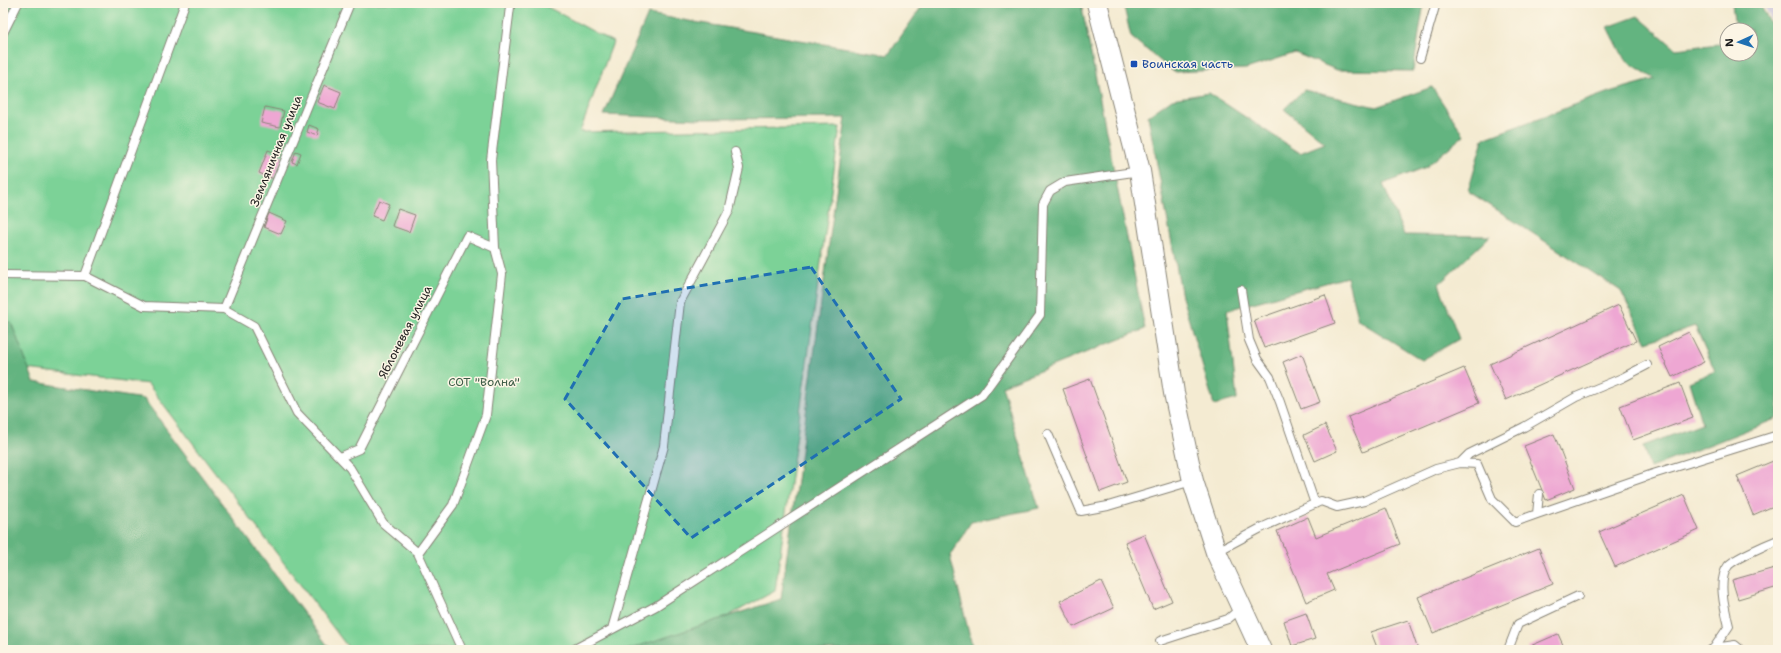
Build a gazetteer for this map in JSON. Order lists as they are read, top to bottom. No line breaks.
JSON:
{"streets":{"lane":["Земляничная улица","Яблоневая улица"]},"parks":["СОТ \"Волна\""],"places":{"transit":["Воинская часть"]},"north":"left"}
